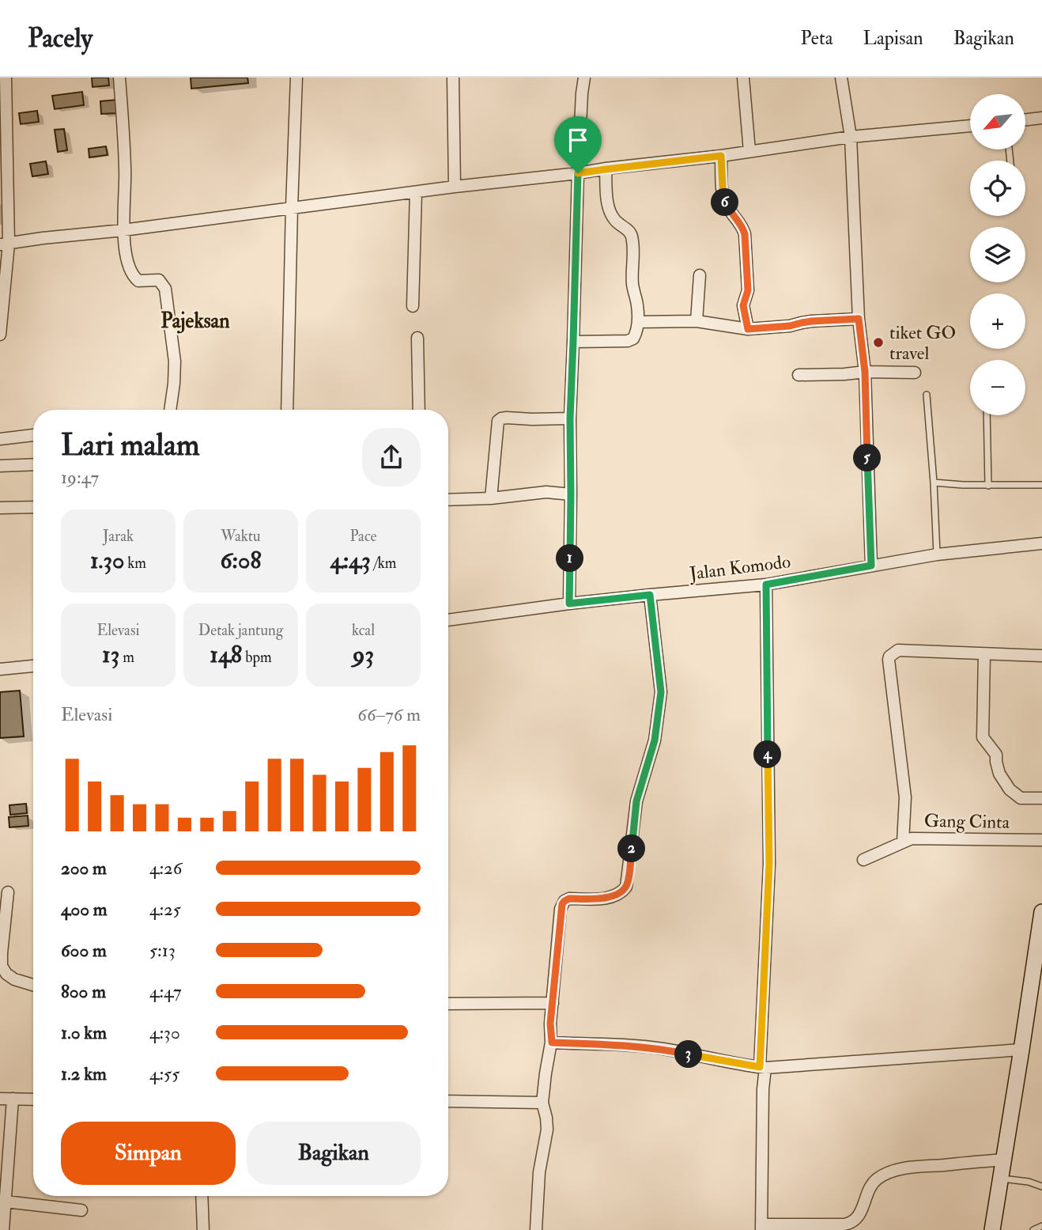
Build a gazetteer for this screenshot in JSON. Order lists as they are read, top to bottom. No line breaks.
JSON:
{"streets":{"street":["Jalan Komodo","Gang Cinta"]},"districts":["Pajeksan"],"places":["tiket GO travel"],"north":"bottom left","page":{"header":"Pacely","nav":["Peta","Lapisan","Bagikan"],"map_buttons":["+","−"],"pins":["6","5","1","4","2","3"],"heading":["Lari malam","19:47"],"stats":[["Jarak","1.30 km"],["Waktu","6:08"],["Pace","4:43 /km"],["Elevasi","13 m"],["Detak jantung","148 bpm"],["kcal","93"]],"chart":["Elevasi","66–76 m"],"list":[{"name":"200 m","note":"4:26"},{"name":"400 m","note":"4:25"},{"name":"600 m","note":"5:13"},{"name":"800 m","note":"4:47"},{"name":"1.0 km","note":"4:30"},{"name":"1.2 km","note":"4:55"}],"buttons":["Simpan","Bagikan"]}}
